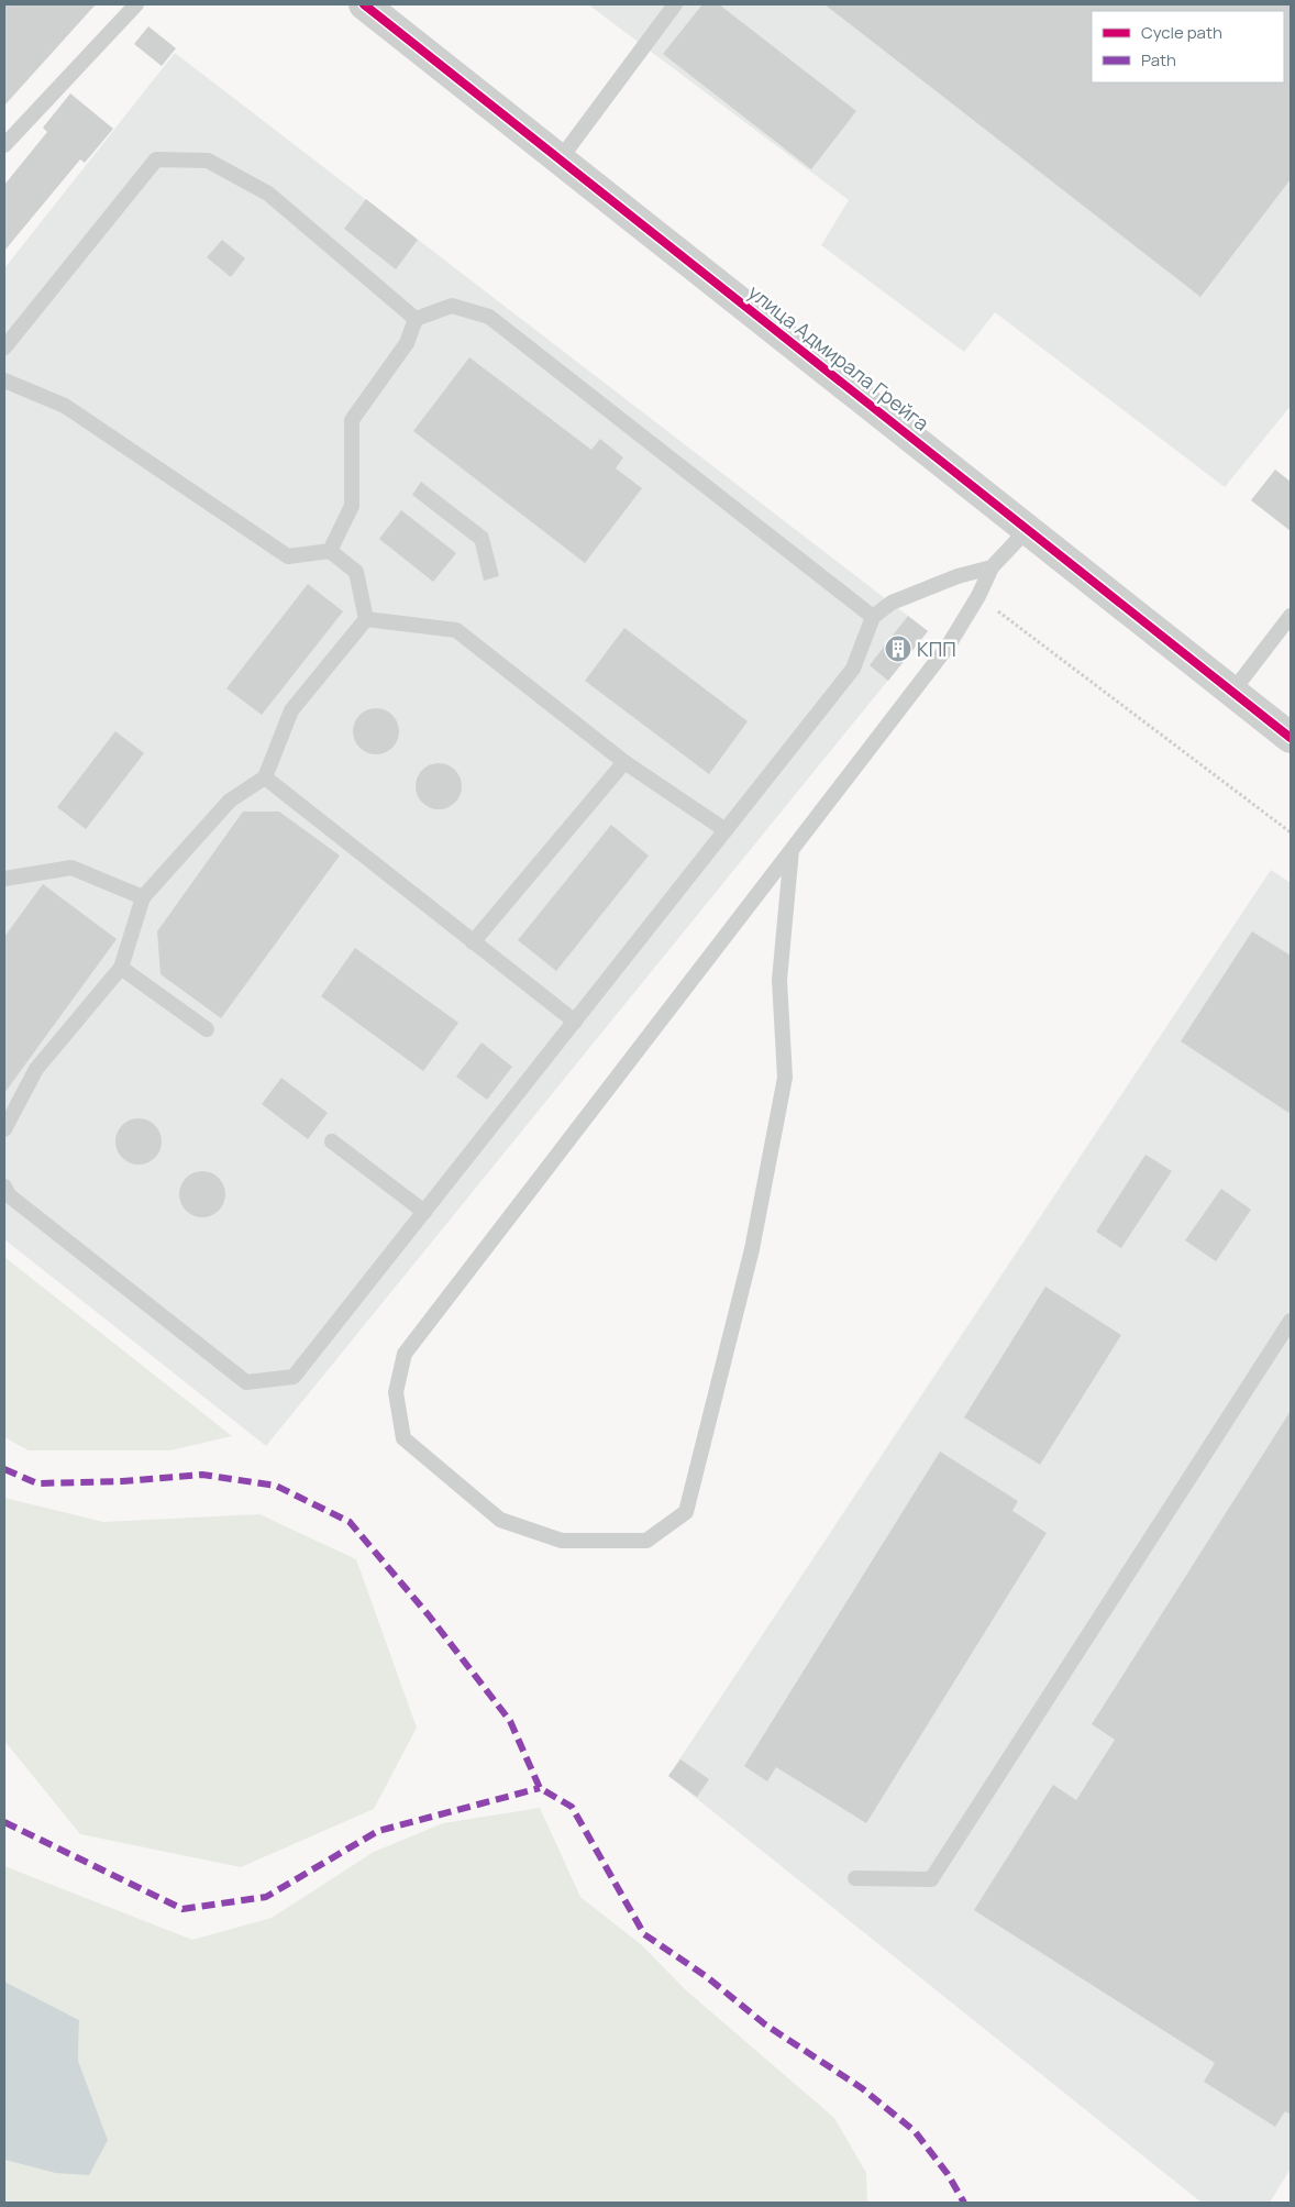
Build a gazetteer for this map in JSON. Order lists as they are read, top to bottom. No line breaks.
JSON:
{"streets":{"street":["улица Адмирала Грейга"]},"places":{"building":["КПП"]},"legend":["Cycle path","Path"]}
